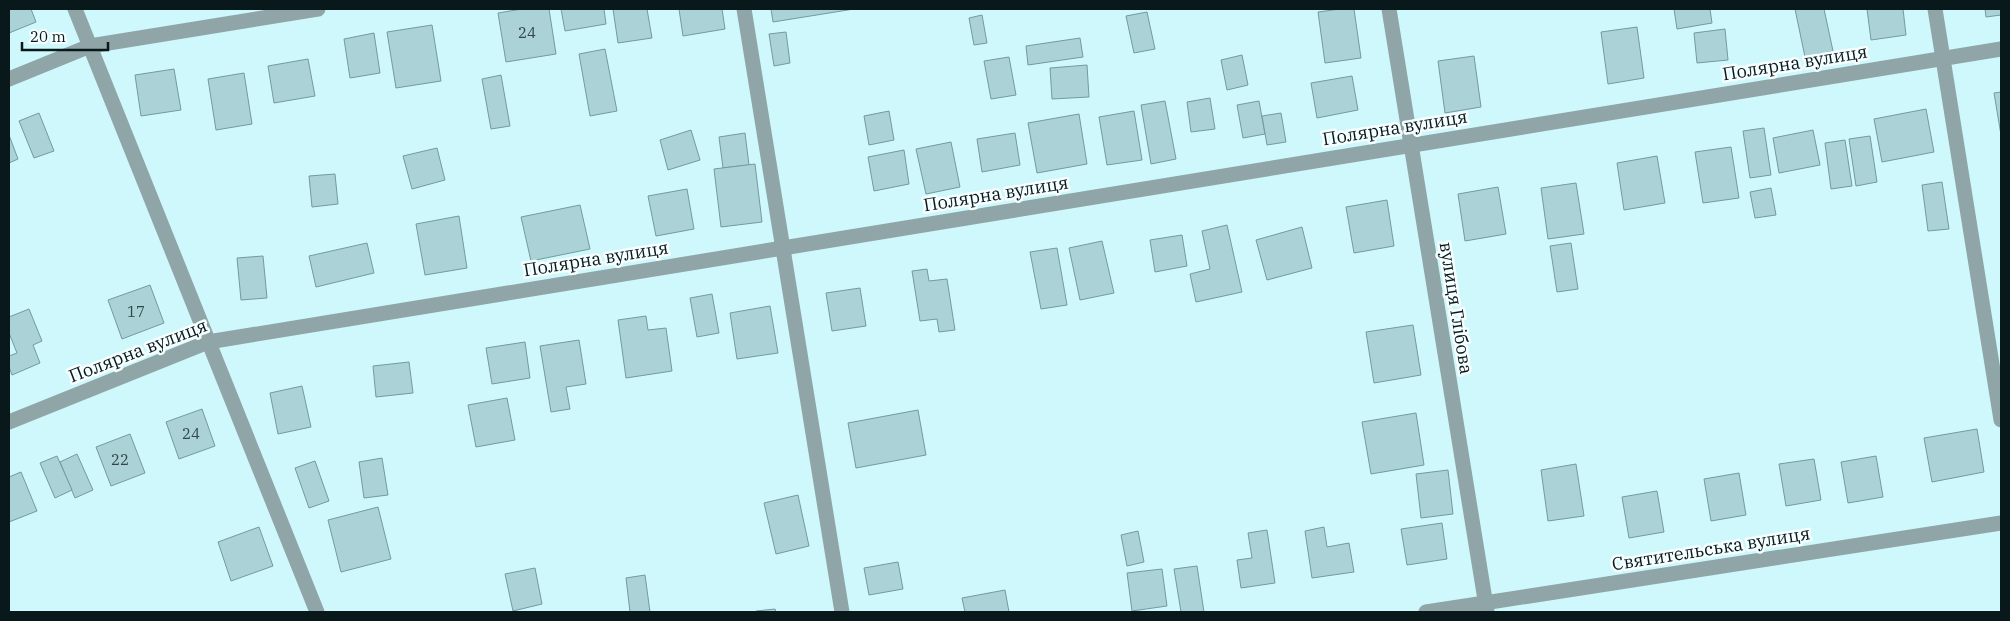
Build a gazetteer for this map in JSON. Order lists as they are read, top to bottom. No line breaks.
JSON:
{"streets":{"street":["Полярна вулиця","вулиця Глібова","Святительська вулиця"]},"crossings":[["Полярна вулиця","вулиця Глібова"],["вулиця Глібова","Святительська вулиця"]],"house_numbers":["24","17","24","22"],"scale_bar":"20 m"}
